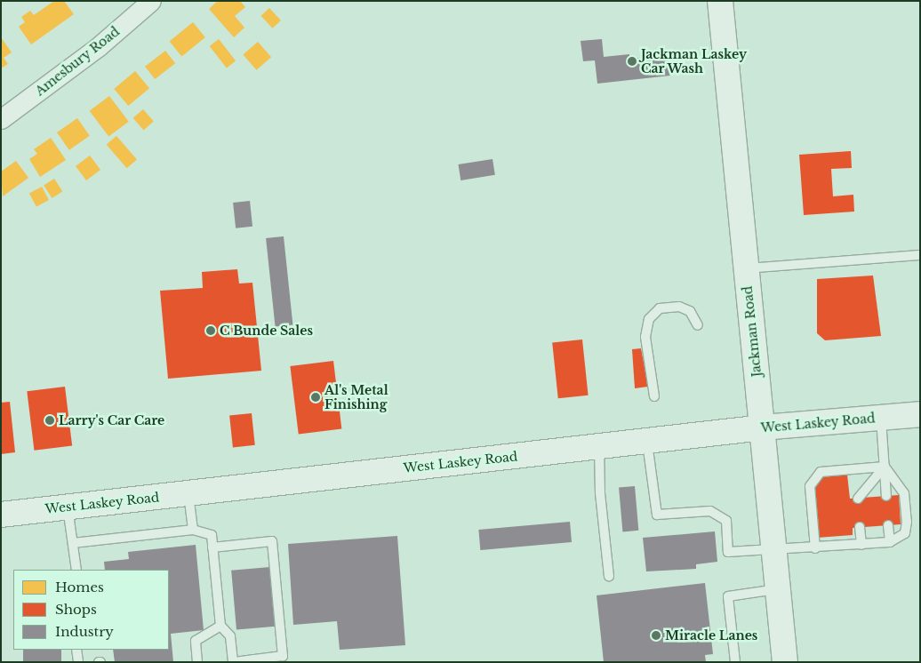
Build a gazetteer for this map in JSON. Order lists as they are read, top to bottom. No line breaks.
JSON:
{"streets":{"main road":["Jackman Road","West Laskey Road"],"street":["Amesbury Road"]},"crossings":[["Jackman Road","West Laskey Road"]],"places":["Jackman Laskey Car Wash","C Bunde Sales","Al's Metal Finishing","Larry's Car Care","Miracle Lanes"],"legend":["Homes","Shops","Industry"]}
